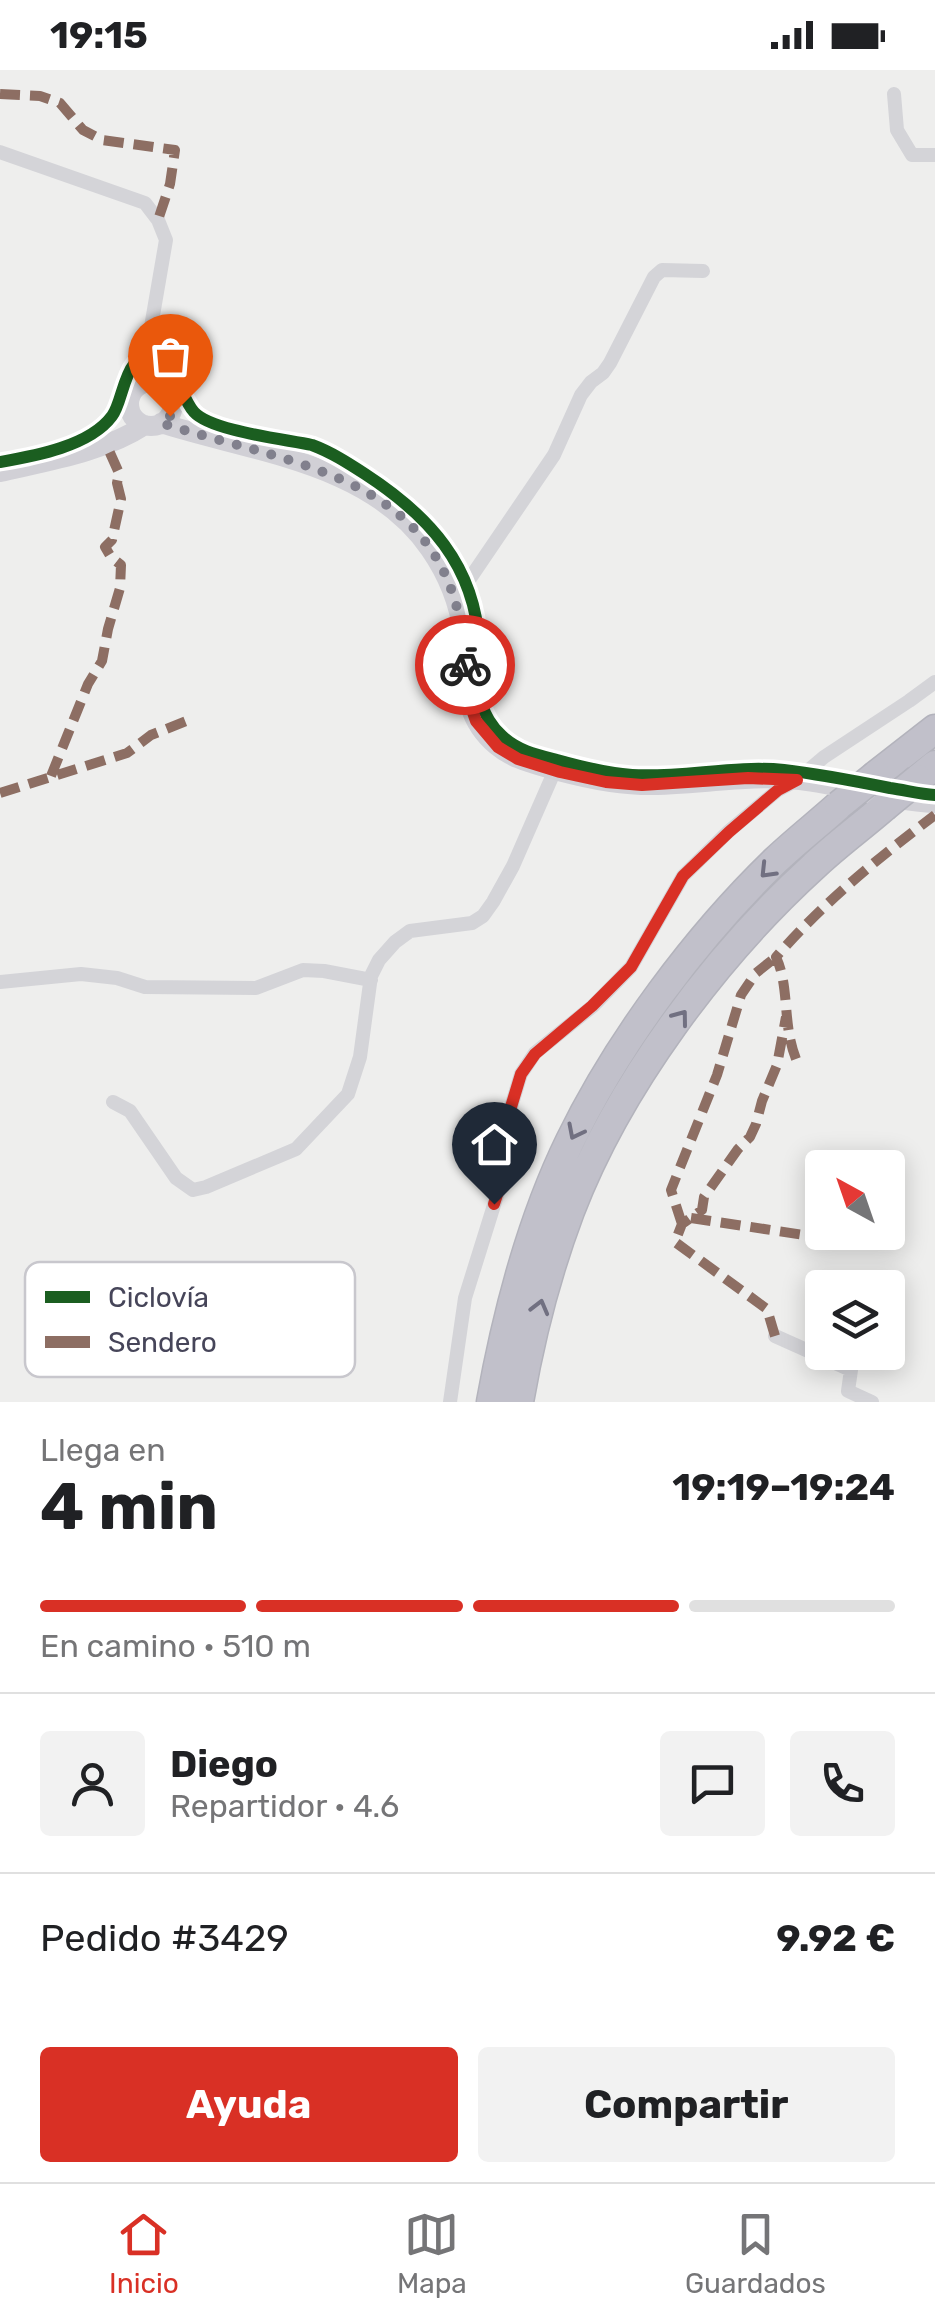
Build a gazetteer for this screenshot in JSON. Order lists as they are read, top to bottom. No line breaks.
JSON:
{"legend":["Ciclovía","Sendero"],"north":"top left","page":{"status":"19:15","heading":["4 min","Llega en","19:19–19:24"],"panel":["Diego","Repartidor · 4.6","Pedido #3429","9.92 €"],"bar":"En camino · 510 m","buttons":["Ayuda","Compartir"],"tabs":["Inicio","Mapa","Guardados"]}}
